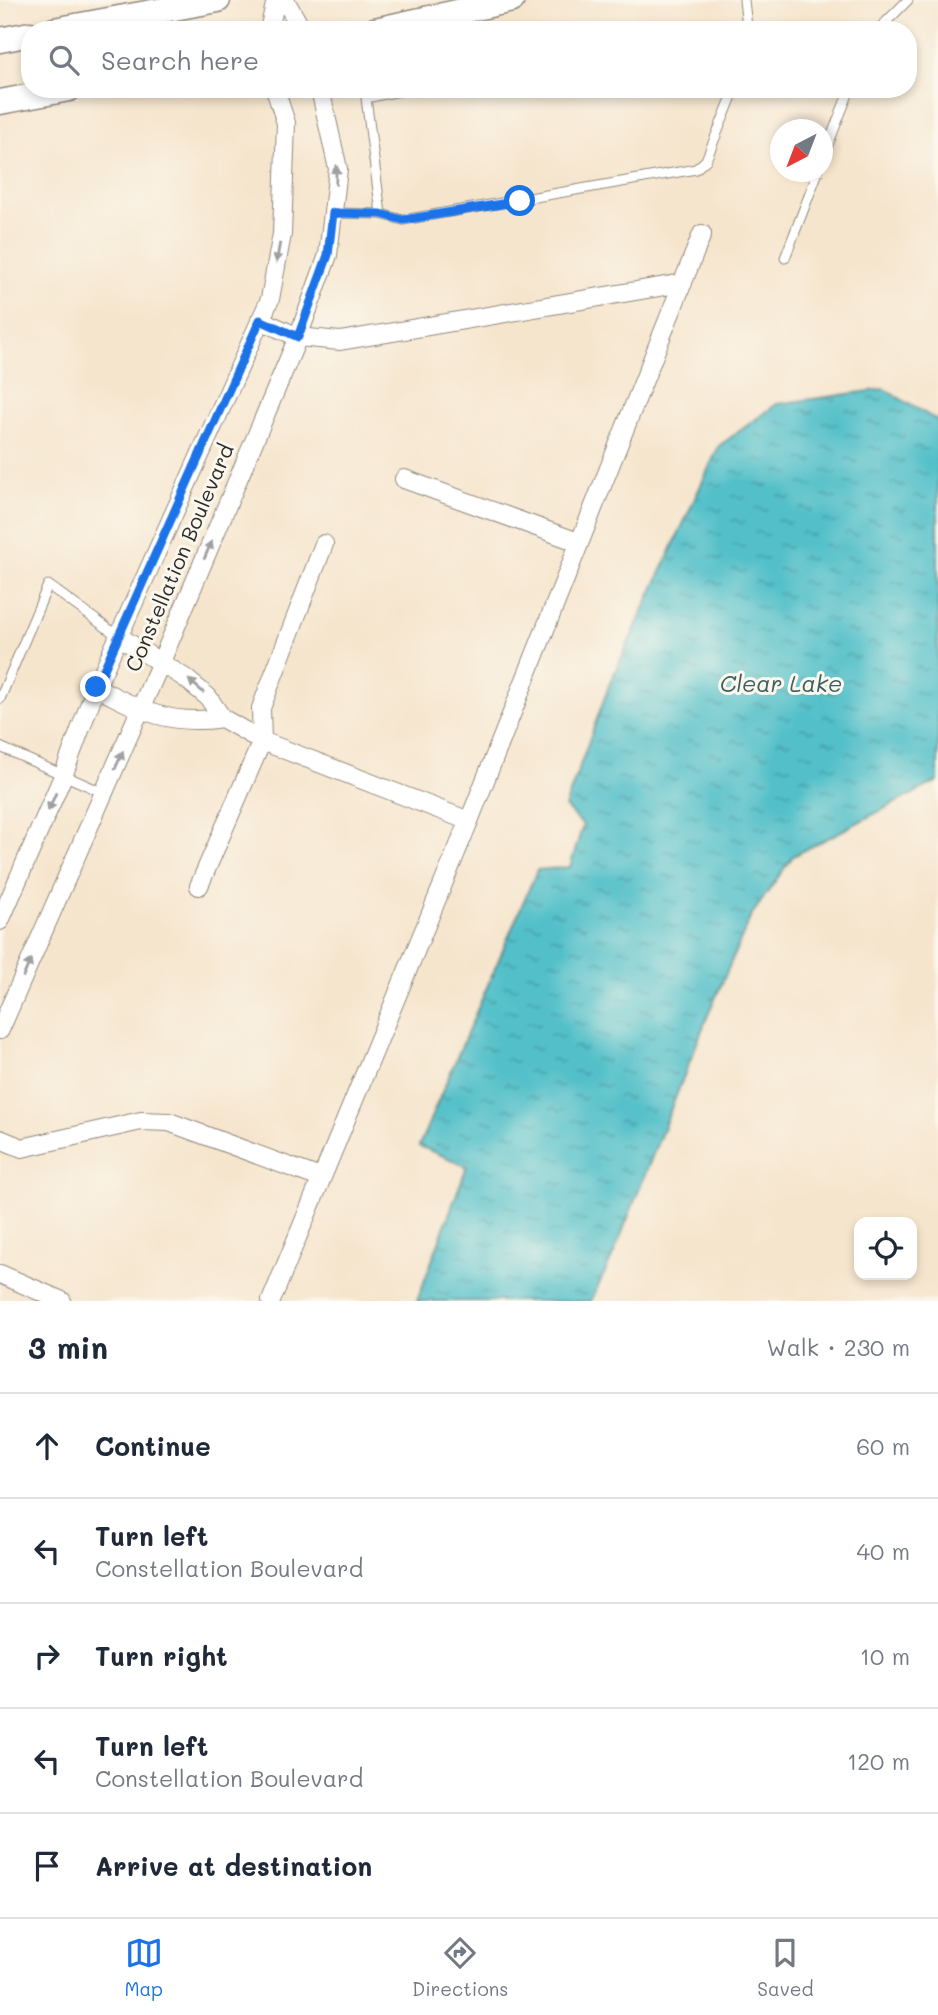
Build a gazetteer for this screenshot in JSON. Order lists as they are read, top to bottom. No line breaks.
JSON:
{"streets":{"street":["Constellation Boulevard"]},"water":["Clear Lake"],"north":"bottom left","page":{"search":"Search here","heading":["3 min","Walk · 230 m"],"list":[["Continue","60 m"],["Turn left","Constellation Boulevard","40 m"],["Turn right","10 m"],["Turn left","Constellation Boulevard","120 m"],"Arrive at destination"],"nav":["Map","Directions","Saved"]}}
